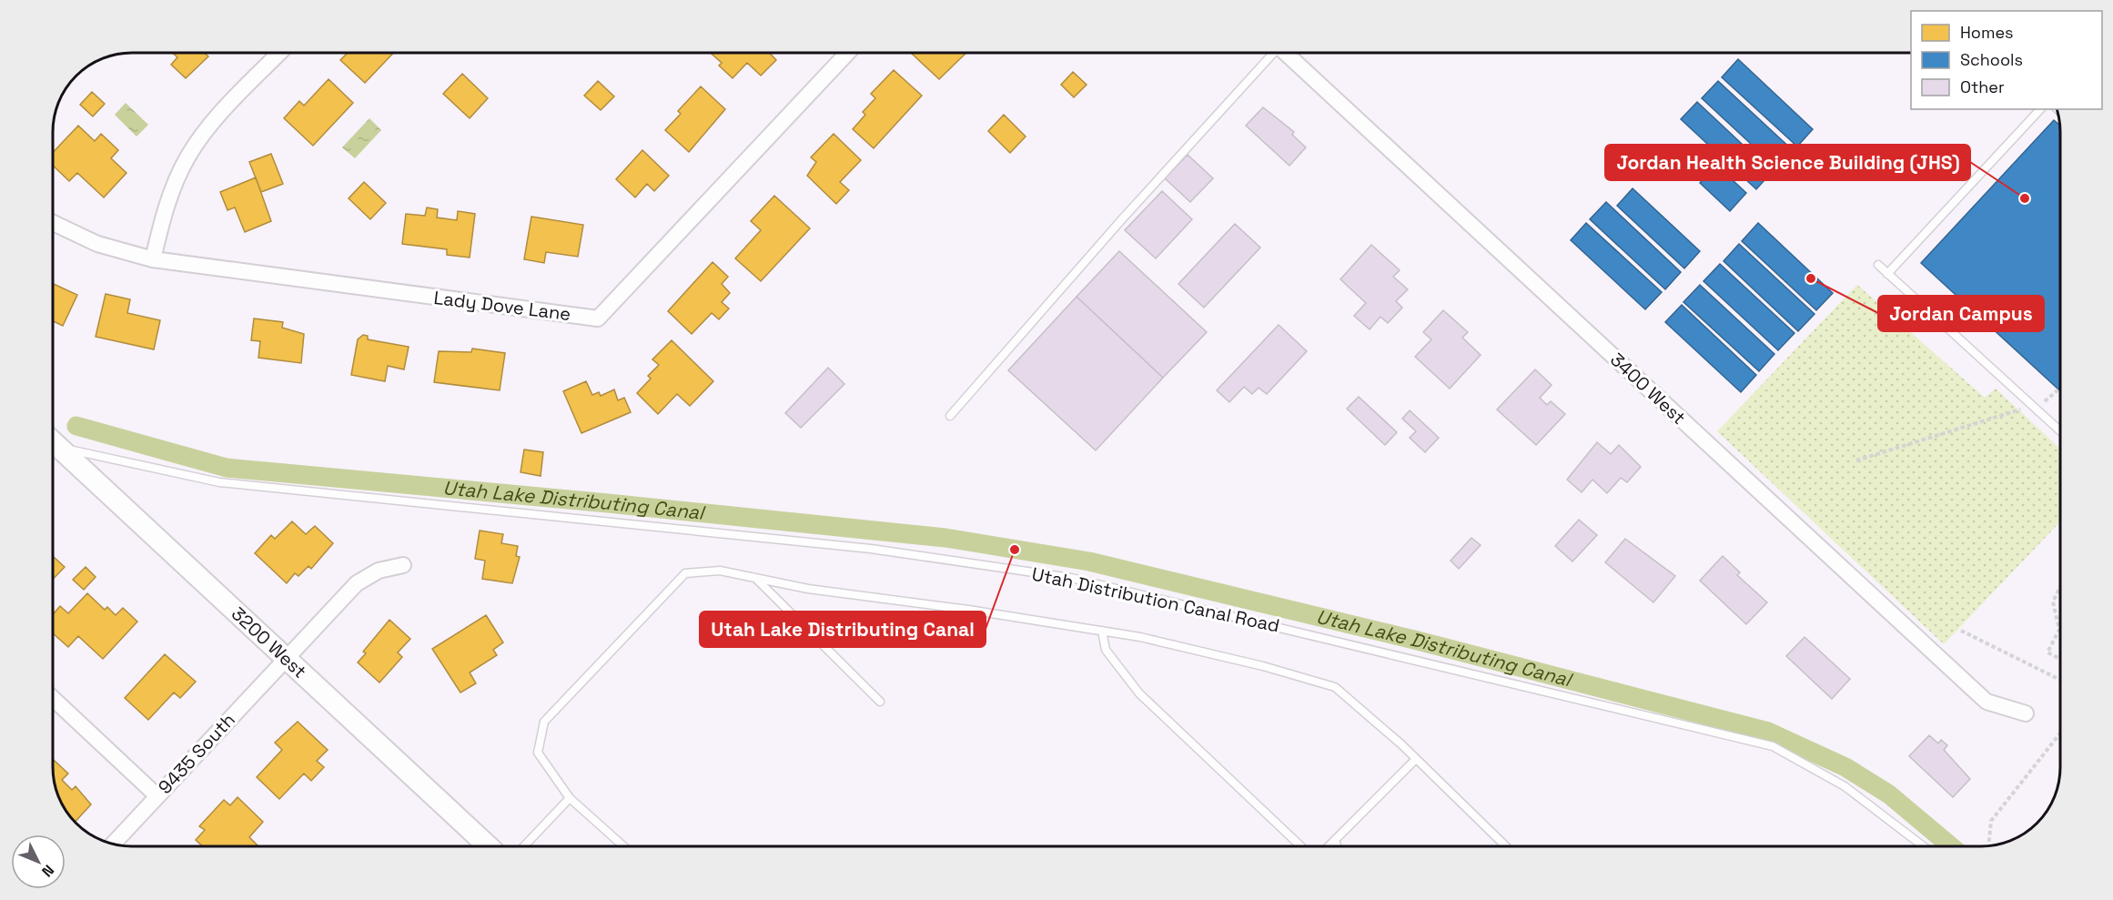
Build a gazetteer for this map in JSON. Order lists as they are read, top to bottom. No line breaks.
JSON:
{"streets":{"street":["Lady Dove Lane","3400 West","3200 West","9435 South"],"lane":["Utah Distribution Canal Road"]},"crossings":[["3200 West","9435 South"]],"water":["Utah Lake Distributing Canal"],"places":["Jordan Health Science Building (JHS)","Jordan Campus","Utah Lake Distributing Canal"],"legend":["Homes","Schools","Other"],"north":"bottom right"}
